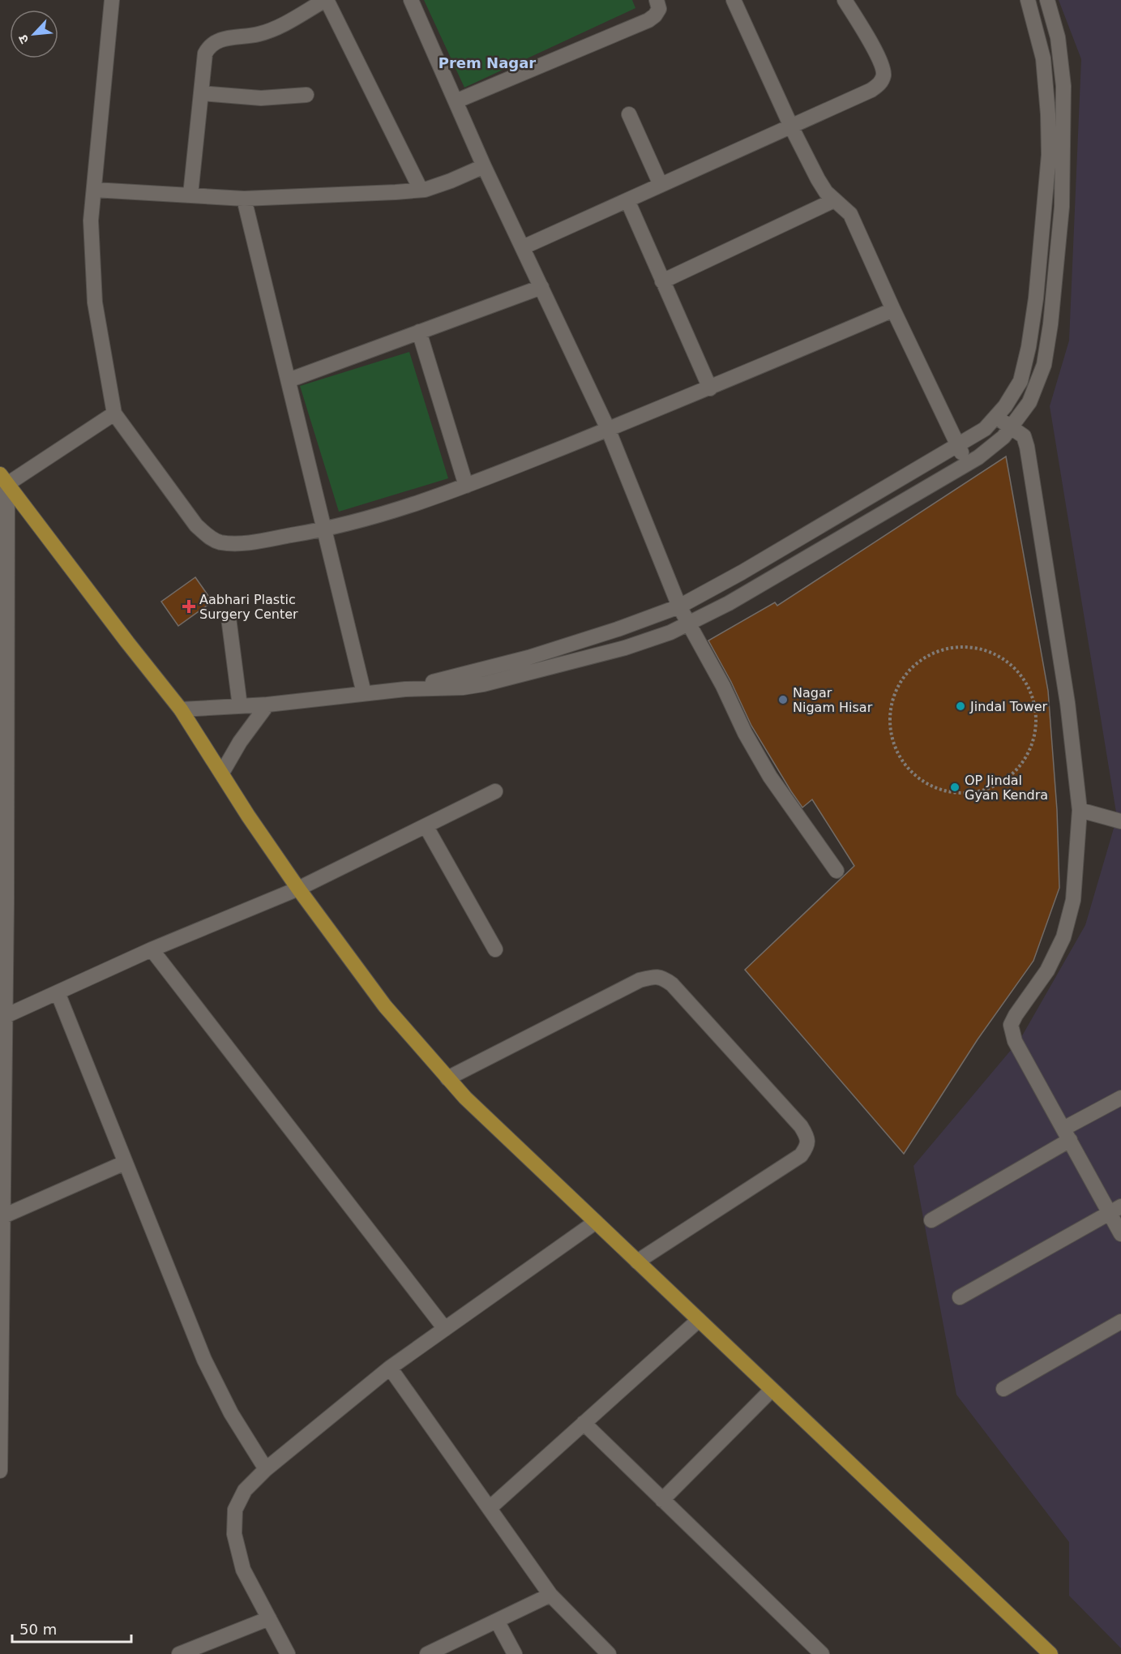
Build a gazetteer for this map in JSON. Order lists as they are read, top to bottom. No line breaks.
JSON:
{"districts":["Prem Nagar"],"places":{"health":["Aabhari Plastic Surgery Center"],"other":["Nagar Nigam Hisar","Jindal Tower","OP Jindal Gyan Kendra"]},"scale_bar":"50 m","north":"bottom left"}
